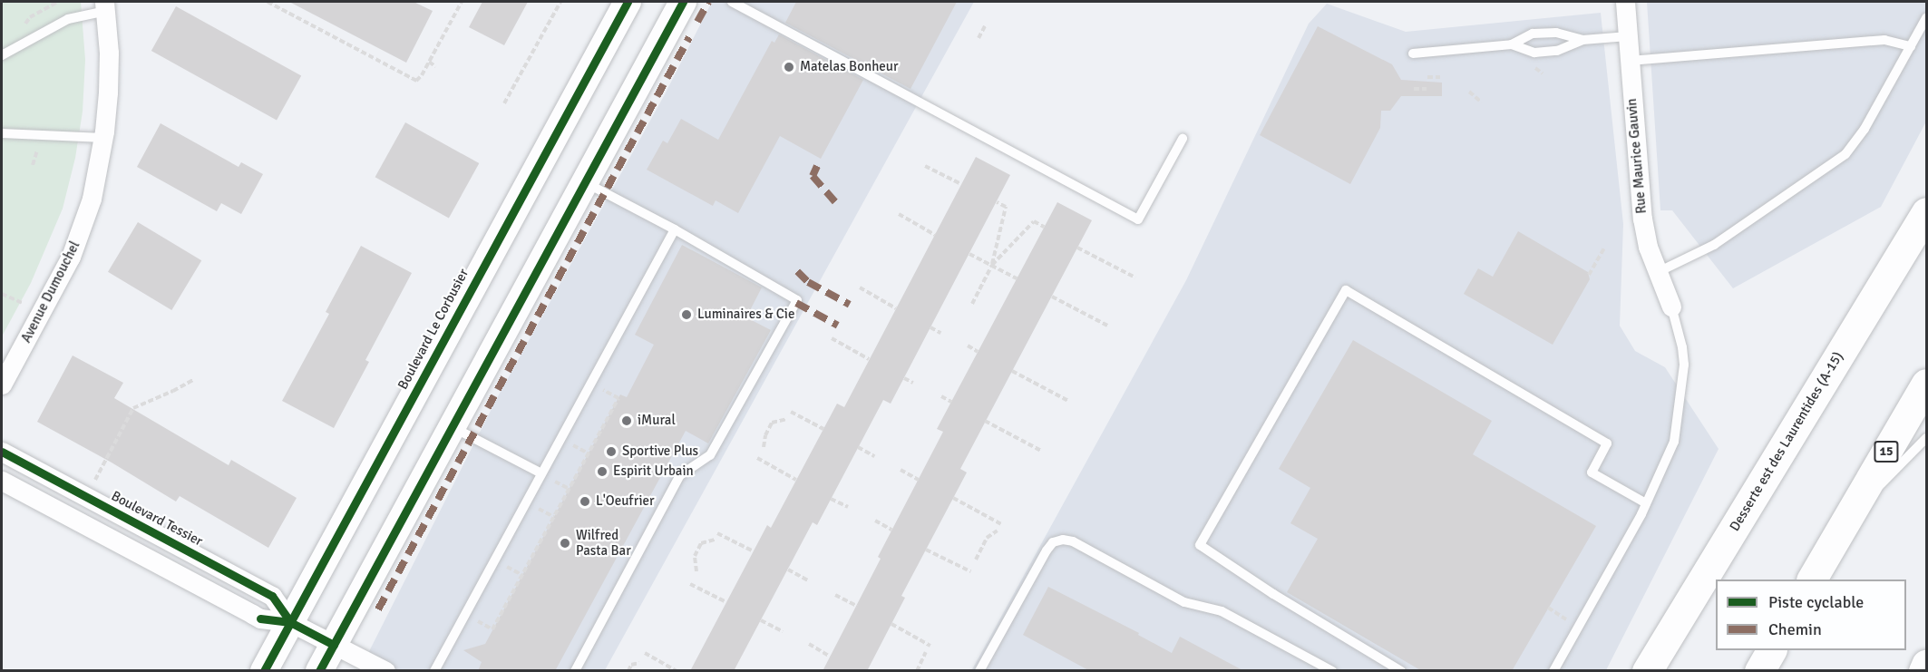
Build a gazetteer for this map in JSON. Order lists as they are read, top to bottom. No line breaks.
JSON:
{"streets":{"main road":["Desserte est des Laurentides (A-15)","15"],"street":["Rue Maurice Gauvin","Avenue Dumouchel","Boulevard Le Corbusier","Boulevard Tessier"]},"crossings":[["Boulevard Le Corbusier","Boulevard Tessier"]],"places":["Matelas Bonheur","Luminaires & Cie","iMural","Sportive Plus","Espirit Urbain","L'Oeufrier","Wilfred Pasta Bar"],"legend":["Piste cyclable","Chemin"]}
